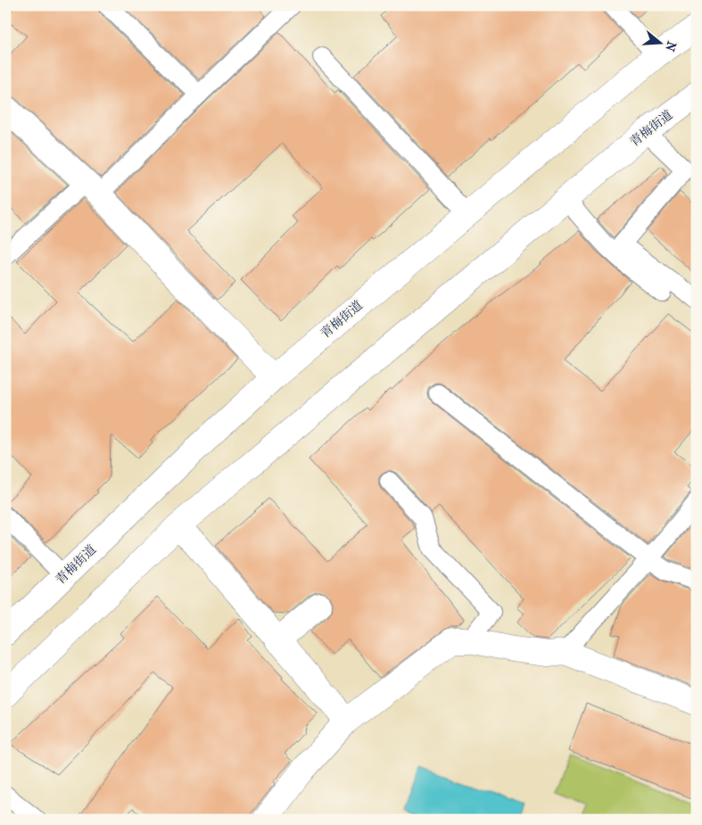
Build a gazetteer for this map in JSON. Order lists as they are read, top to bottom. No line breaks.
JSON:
{"streets":{"main road":["青梅街道"]},"north":"right"}
